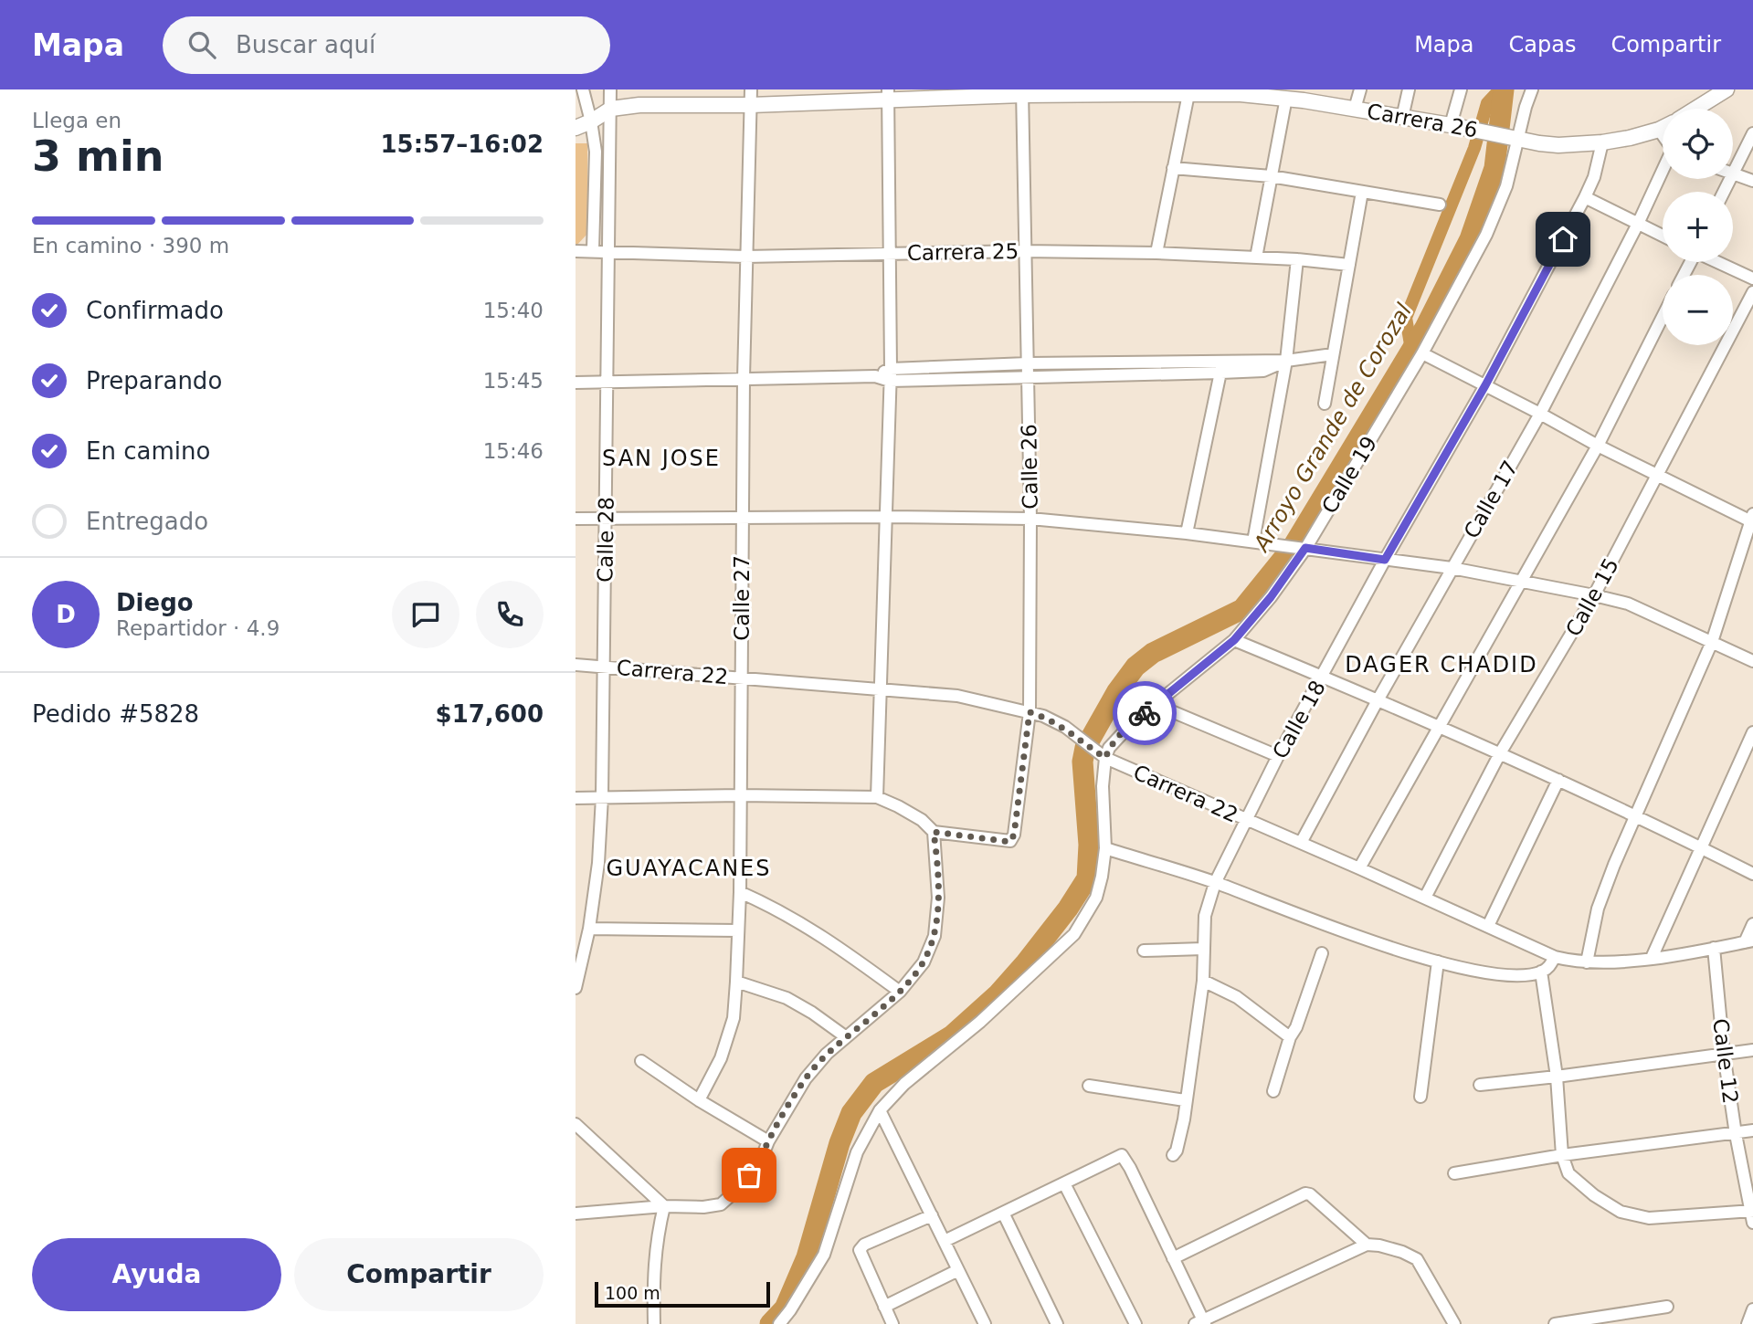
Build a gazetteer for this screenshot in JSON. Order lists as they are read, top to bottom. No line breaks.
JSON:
{"streets":{"main road":["Carrera 26"],"street":["Carrera 25","Calle 26","Calle 19","Calle 17","Calle 28","Calle 15","Calle 27","Carrera 22","Calle 18","Calle 12"]},"crossings":[["Carrera 26","Calle 26"],["Carrera 26","Calle 19"],["Carrera 26","Calle 28"],["Carrera 26","Calle 27"],["Carrera 26","Calle 18"],["Carrera 25","Calle 26"],["Carrera 25","Calle 28"],["Carrera 25","Calle 27"],["Calle 26","Carrera 22"],["Calle 19","Carrera 22"],["Calle 17","Carrera 22"],["Calle 28","Carrera 22"],["Calle 15","Carrera 22"],["Calle 27","Carrera 22"],["Carrera 22","Calle 18"],["Carrera 22","Calle 12"]],"districts":["SAN JOSE","DAGER CHADID","GUAYACANES"],"water":["Arroyo Grande de Corozal"],"scale_bar":"100 m","page":{"header":"Mapa","search":"Buscar aquí","nav":["Mapa","Capas","Compartir"],"heading":["3 min","Llega en","15:57–16:02"],"panel":["Diego","Repartidor · 4.9","Pedido #5828","$17,600"],"map_buttons":["+","−"],"bar":"En camino · 390 m","list":[["Confirmado","15:40"],["Preparando","15:45"],["En camino","15:46"],"Entregado"],"round":"D","buttons":["Ayuda","Compartir"],"scale":"100 m"}}
